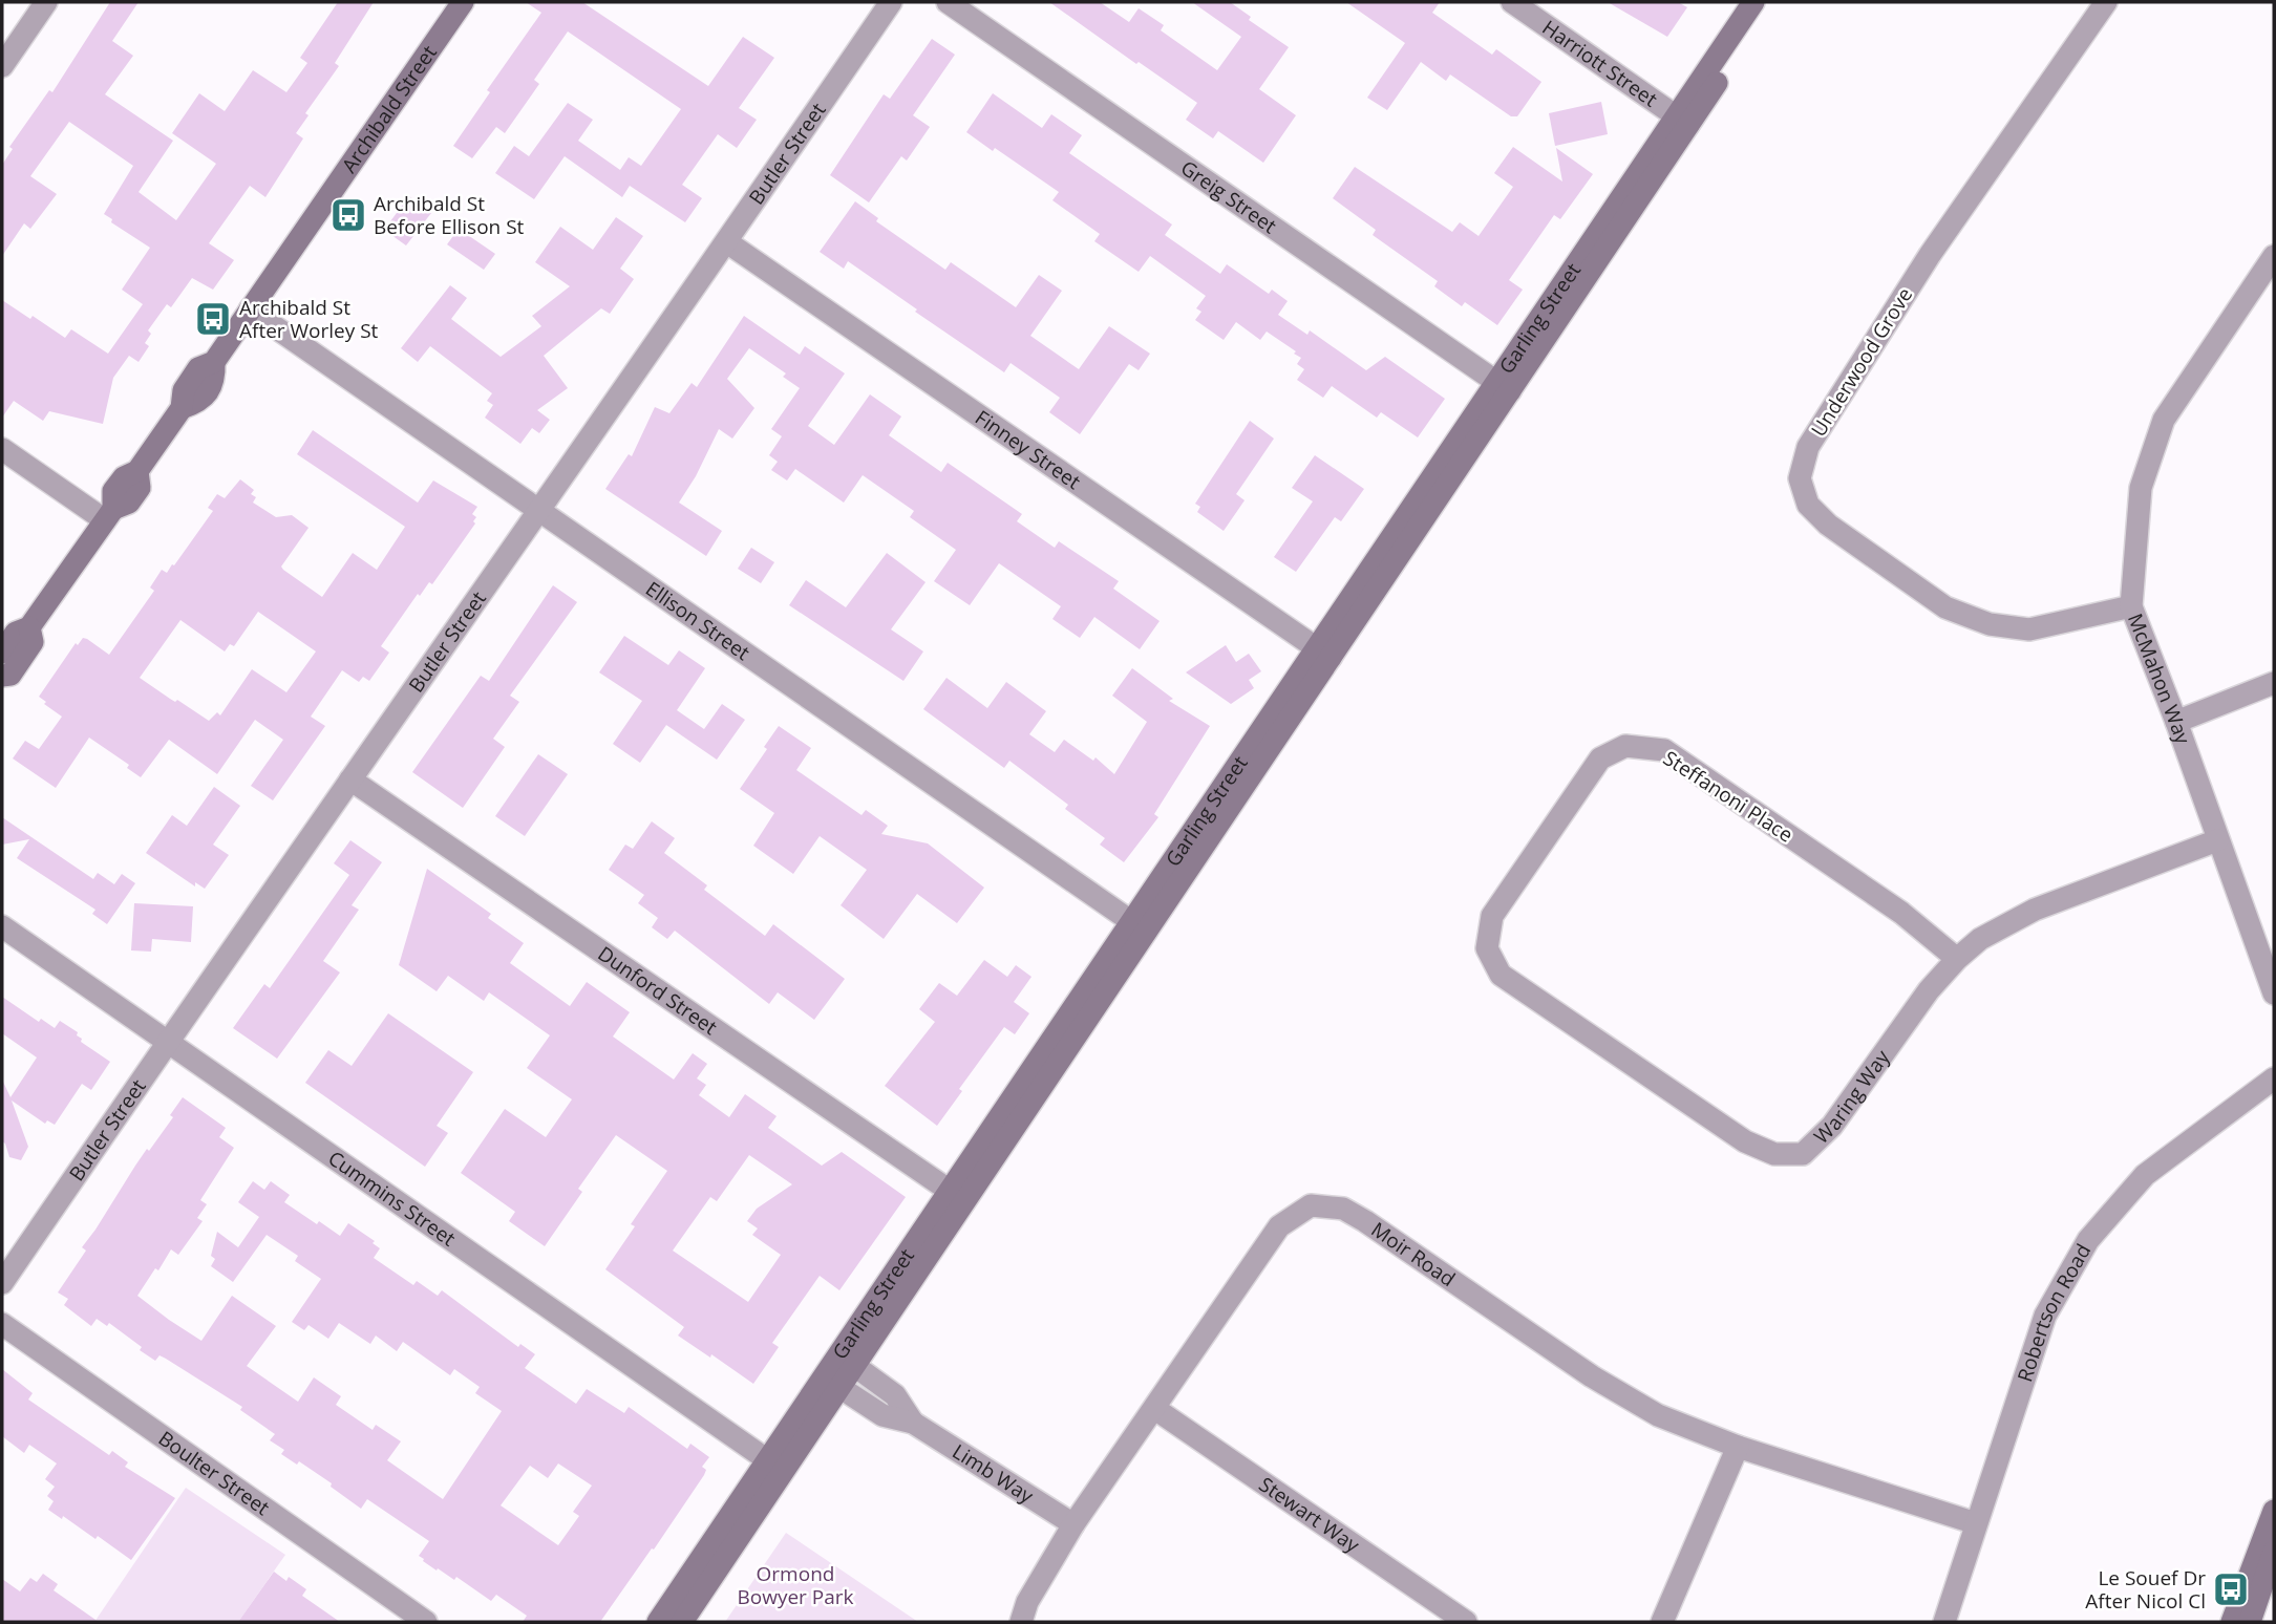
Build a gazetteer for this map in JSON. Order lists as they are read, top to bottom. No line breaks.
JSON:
{"streets":{"street":["Harriott Street","Archibald Street","Butler Street","Greig Street","Garling Street","Underwood Grove","Finney Street","Ellison Street","McMahon Way","Steffanoni Place","Dunford Street","Waring Way","Cummins Street","Moir Road","Robertson Road","Boulter Street","Limb Way","Stewart Way"]},"crossings":[["Harriott Street","Garling Street"],["Archibald Street","Ellison Street"],["Butler Street","Finney Street"],["Butler Street","Ellison Street"],["Butler Street","Dunford Street"],["Butler Street","Cummins Street"],["Greig Street","Garling Street"],["Garling Street","Finney Street"],["Garling Street","Ellison Street"],["Garling Street","Dunford Street"],["Garling Street","Cummins Street"],["Garling Street","Limb Way"],["Underwood Grove","McMahon Way"],["McMahon Way","Waring Way"],["Steffanoni Place","Waring Way"],["Moir Road","Robertson Road"],["Moir Road","Limb Way"],["Moir Road","Stewart Way"]],"parks":["Ormond Bowyer Park"],"places":{"bus stop":["Archibald St Before Ellison St","Archibald St After Worley St","Le Souef Dr After Nicol Cl"]}}
